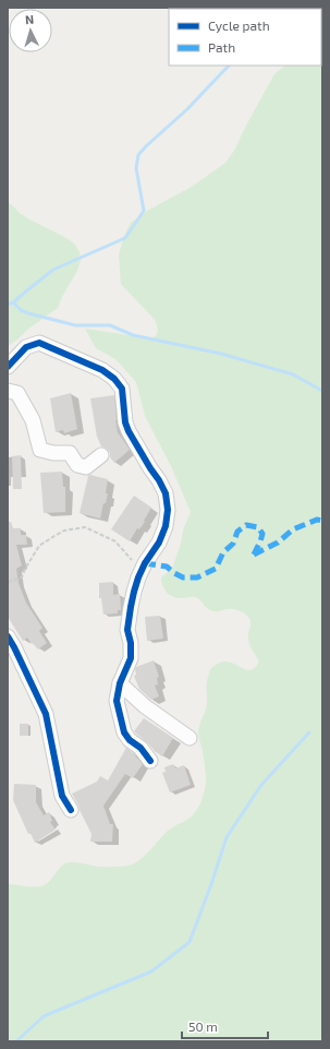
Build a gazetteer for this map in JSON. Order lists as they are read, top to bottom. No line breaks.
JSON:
{"legend":["Cycle path","Path"],"scale_bar":"50 m","north":"top"}
